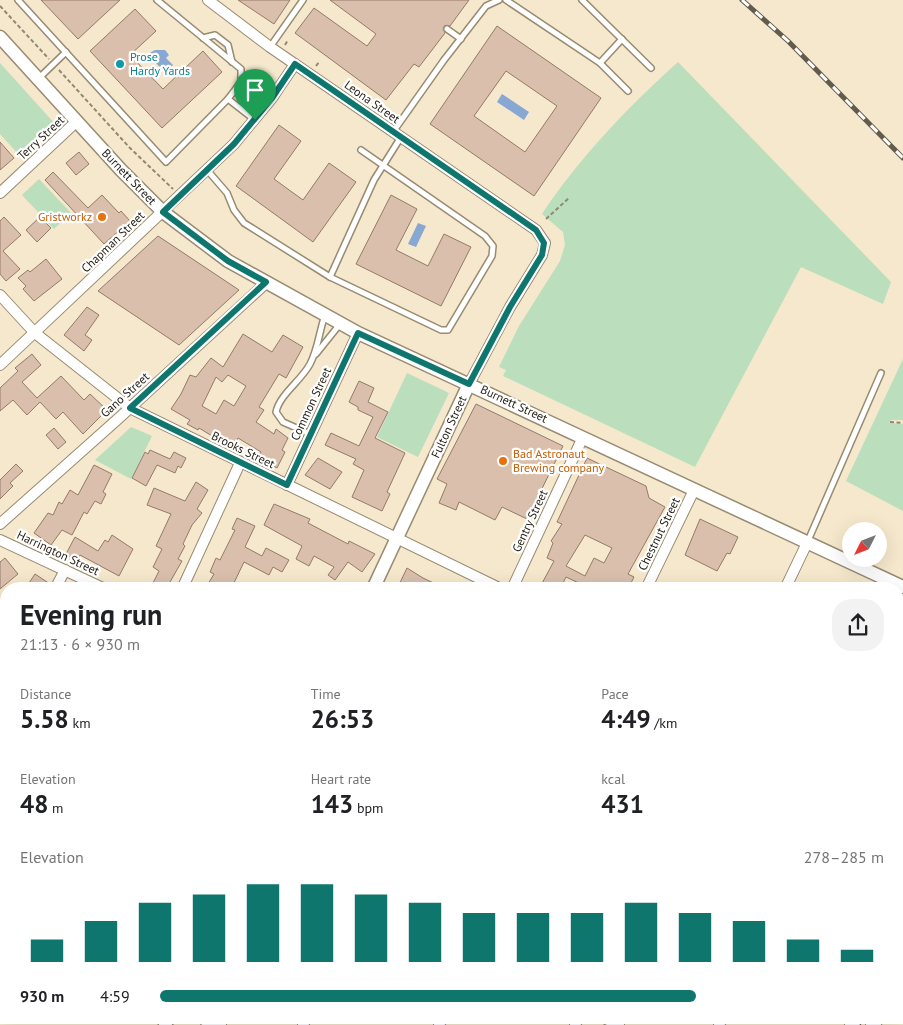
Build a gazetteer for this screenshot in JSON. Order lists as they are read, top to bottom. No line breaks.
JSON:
{"streets":{"street":["Leona Street","Terry Street","Burnett Street","Chapman Street","Gano Street","Common Street","Fulton Street","Brooks Street","Gentry Street","Chestnut Street","Harrington Street"]},"crossings":[["Leona Street","Chapman Street"],["Leona Street","Fulton Street"],["Terry Street","Burnett Street"],["Burnett Street","Chapman Street"],["Burnett Street","Gano Street"],["Burnett Street","Common Street"],["Burnett Street","Fulton Street"],["Burnett Street","Gentry Street"],["Burnett Street","Chestnut Street"],["Chapman Street","Brooks Street"],["Gano Street","Brooks Street"],["Common Street","Brooks Street"],["Fulton Street","Brooks Street"]],"places":["Prose Hardy Yards","Gristworkz","Bad Astronaut Brewing company"],"north":"bottom left","page":{"heading":["Evening run","21:13 · 6 × 930 m"],"stats":[["Distance","5.58 km"],["Time","26:53"],["Pace","4:49 /km"],["Elevation","48 m"],["Heart rate","143 bpm"],["kcal","431"]],"chart":["Elevation","278–285 m"],"list":[{"name":"930 m","note":"4:59"}]}}
